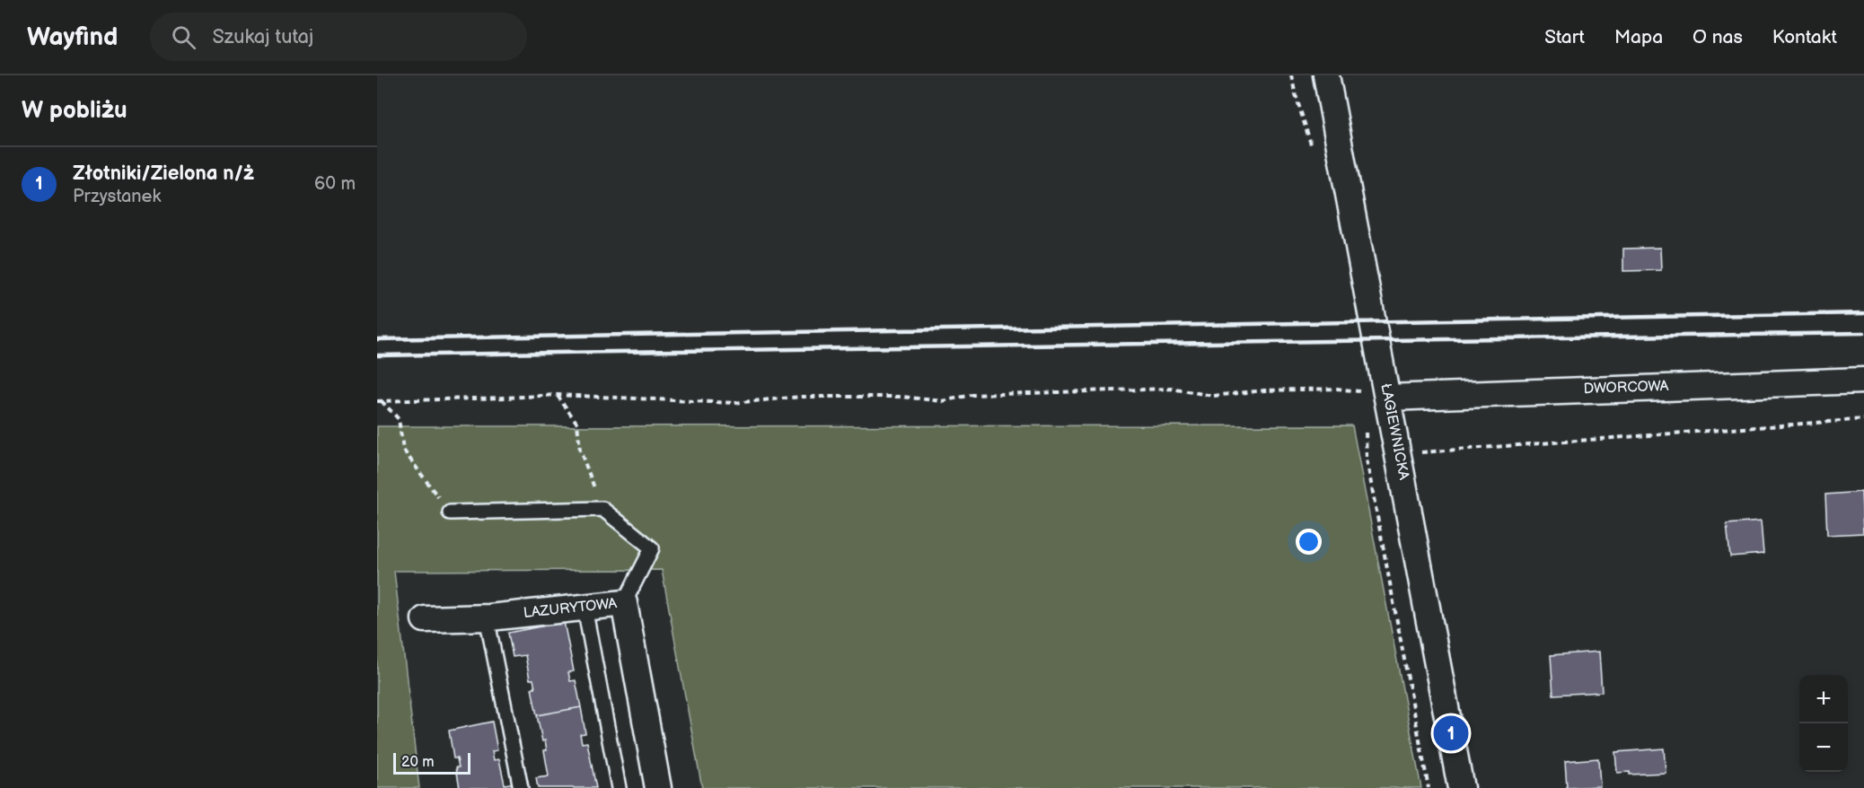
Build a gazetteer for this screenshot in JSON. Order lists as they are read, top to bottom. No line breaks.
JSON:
{"streets":{"street":["DWORCOWA","ŁAGIEWNICKA","LAZURYTOWA"]},"crossings":[["DWORCOWA","ŁAGIEWNICKA"]],"scale_bar":"20 m","page":{"header":"Wayfind","search":"Szukaj tutaj","nav":["Start","Mapa","O nas","Kontakt"],"heading":"W pobliżu","list":[{"mark":"1","name":"Złotniki/Zielona n/ż","note":"Przystanek","value":"60 m"}],"map_buttons":["+","−"],"pins":"1","scale":"20 m"}}
